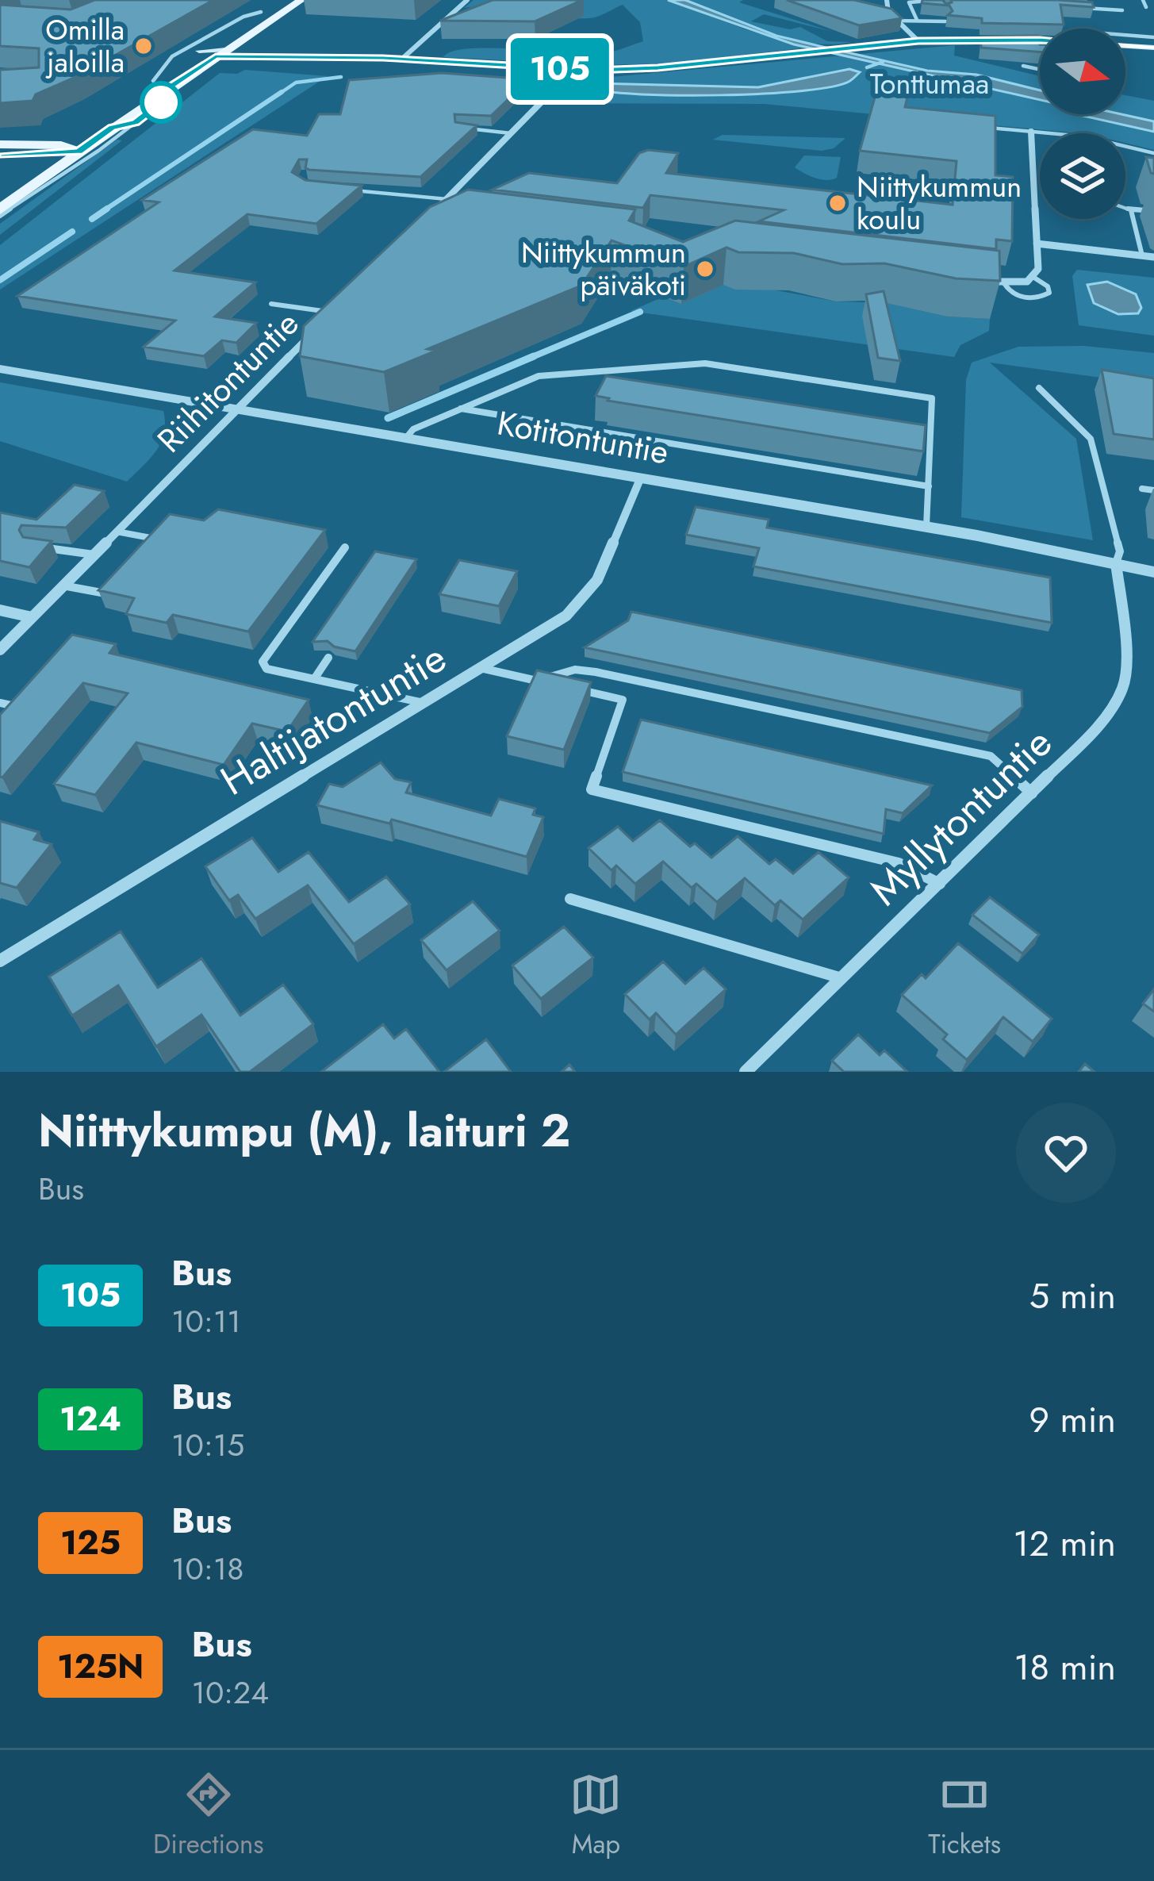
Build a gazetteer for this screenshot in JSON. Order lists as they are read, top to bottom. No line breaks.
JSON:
{"streets":{"street":["Riihitontuntie","Kotitontuntie","Haltijatontuntie","Myllytontuntie"]},"crossings":[["Riihitontuntie","Kotitontuntie"],["Kotitontuntie","Haltijatontuntie"],["Kotitontuntie","Myllytontuntie"]],"parks":["Tonttumaa"],"places":["Omilla jaloilla","Niittykummun koulu","Niittykummun päiväkoti"],"lines":["bus line 105"],"north":"right","page":{"on_map":"105","heading":["Niittykumpu (M), laituri 2","Bus"],"list":[{"mark":"105","name":"Bus","note":"10:11","value":"5 min"},{"mark":"124","name":"Bus","note":"10:15","value":"9 min"},{"mark":"125","name":"Bus","note":"10:18","value":"12 min"},{"mark":"125N","name":"Bus","note":"10:24","value":"18 min"}],"tabs":["Directions","Map","Tickets"]}}
